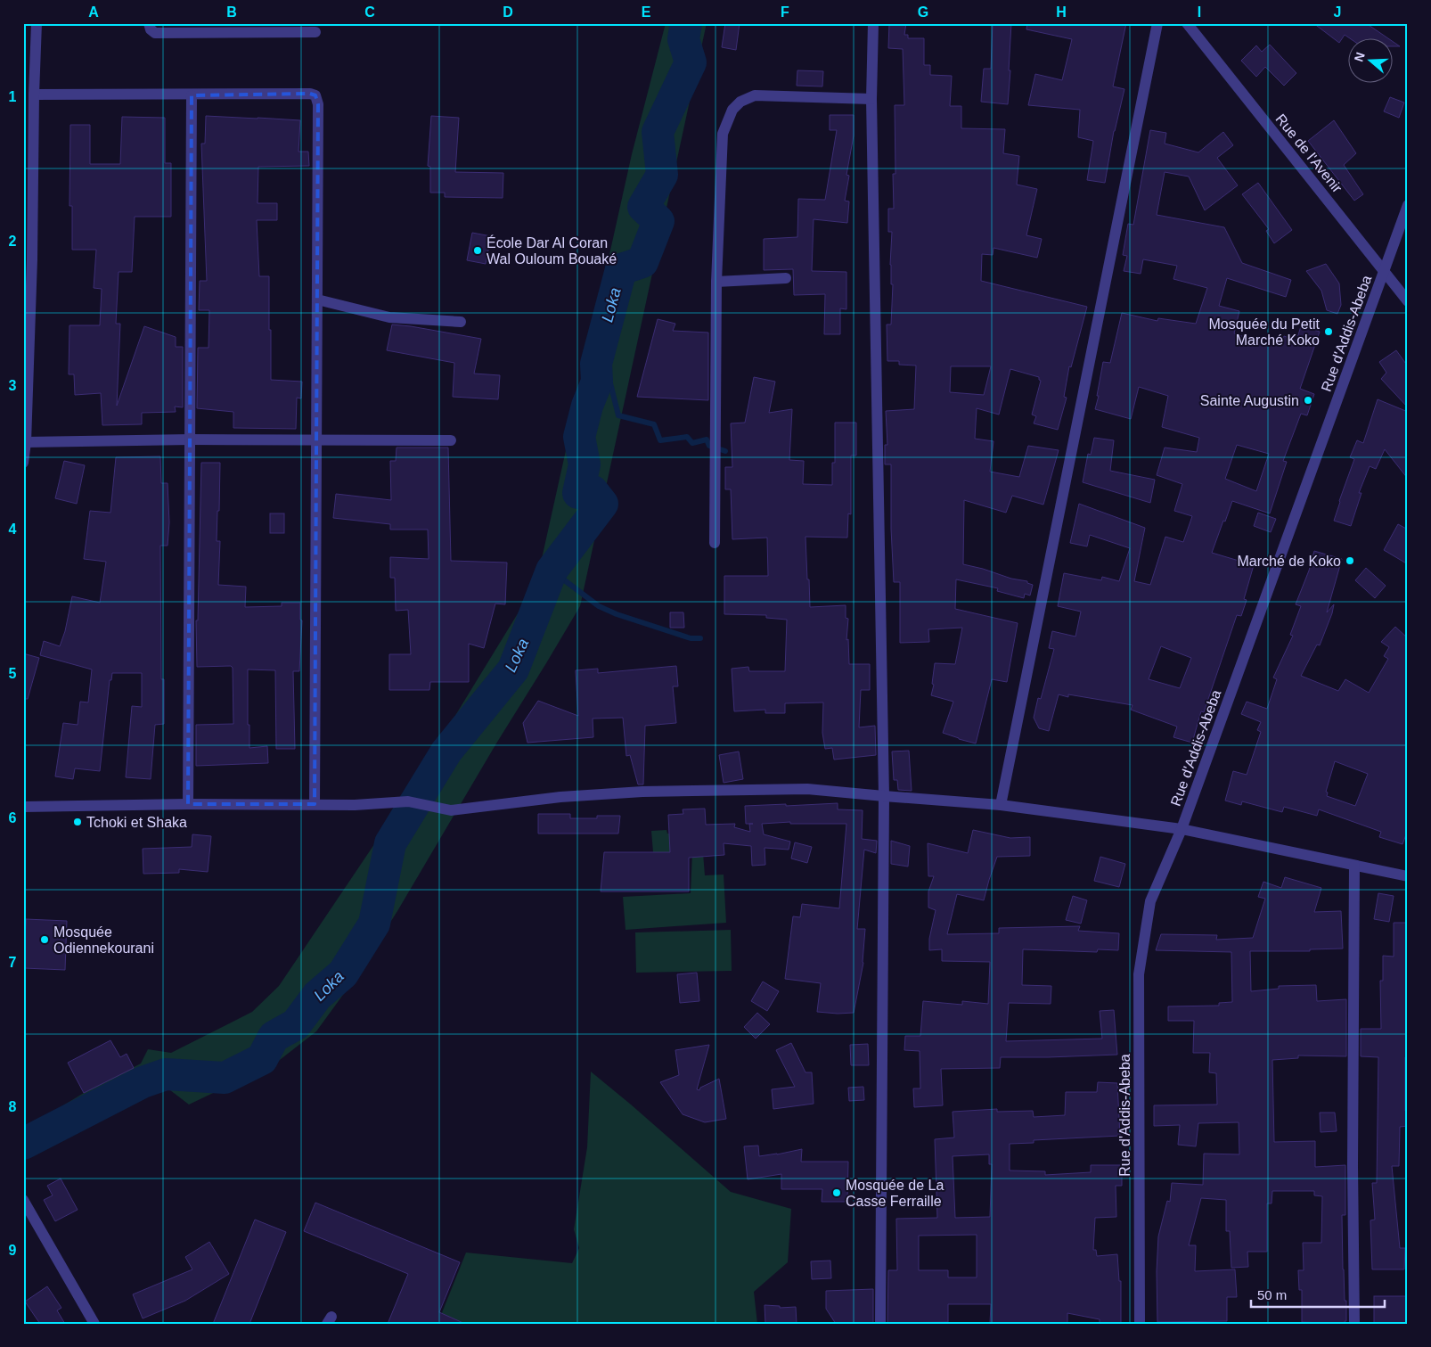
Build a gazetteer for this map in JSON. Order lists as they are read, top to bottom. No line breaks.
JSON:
{"streets":{"street":["Rue de l'Avenir","Rue d'Addis-Abeba"]},"crossings":[["Rue de l'Avenir","Rue d'Addis-Abeba"]],"water":["Loka"],"places":["École Dar Al Coran Wal Ouloum Bouaké","Mosquée du Petit Marché Koko","Sainte Augustin","Marché de Koko","Tchoki et Shaka","Mosquée Odiennekourani","Mosquée de La Casse Ferraille"],"scale_bar":"50 m","north":"left","grid":{"columns":["A","B","C","D","E","F","G","H","I","J"],"rows":["1","2","3","4","5","6","7","8","9"]}}
